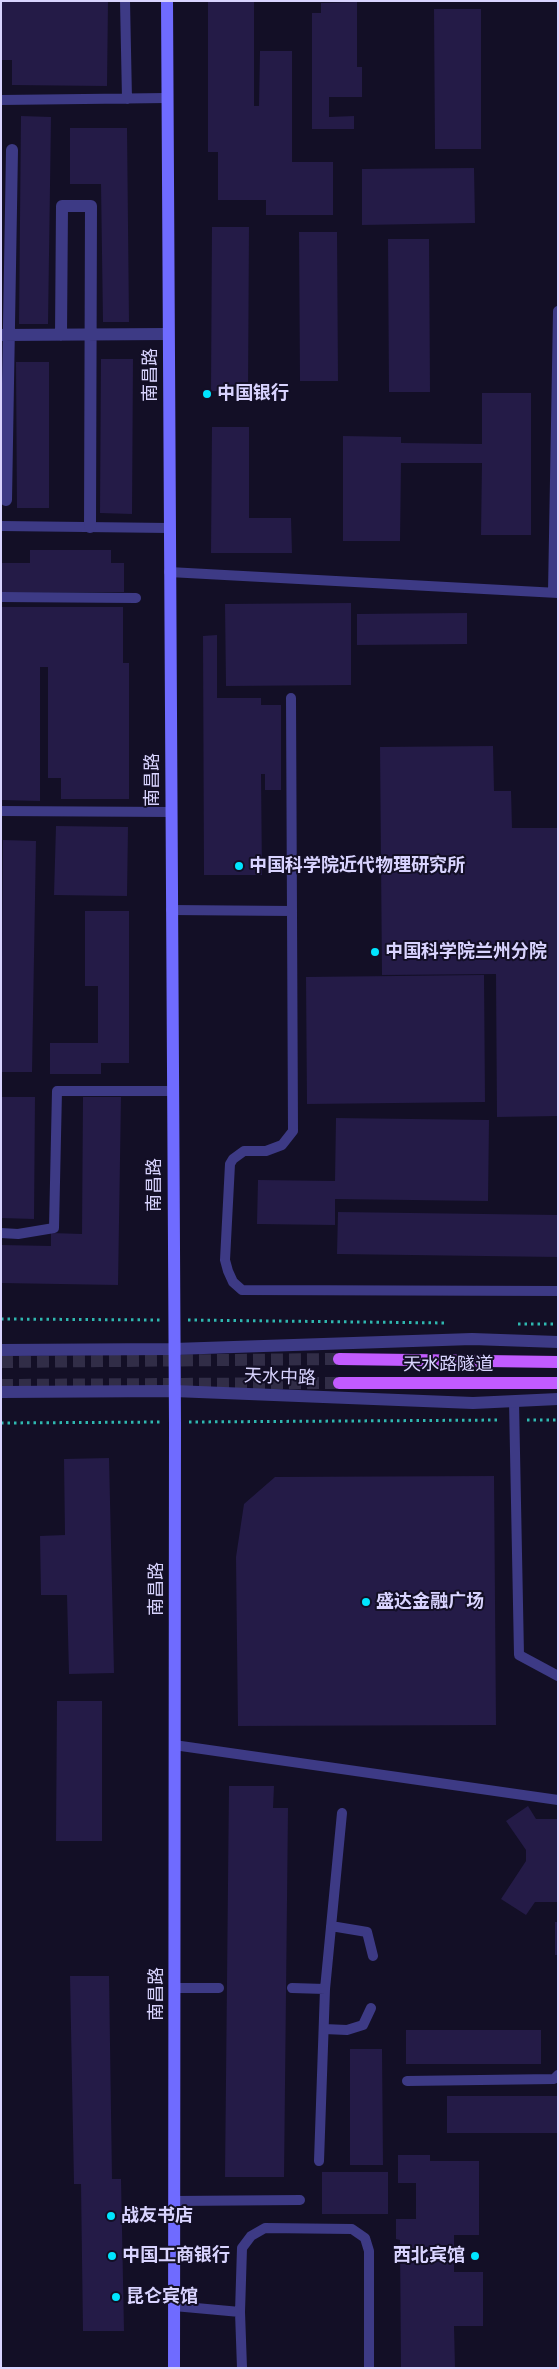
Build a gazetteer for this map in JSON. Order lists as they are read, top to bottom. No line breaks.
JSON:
{"streets":{"main road":["南昌路","天水路隧道"],"street":["天水中路"]},"crossings":[["南昌路","天水中路"]],"places":["中国银行","中国科学院近代物理研究所","中国科学院兰州分院","盛达金融广场","战友书店","中国工商银行","西北宾馆","昆仑宾馆"]}
